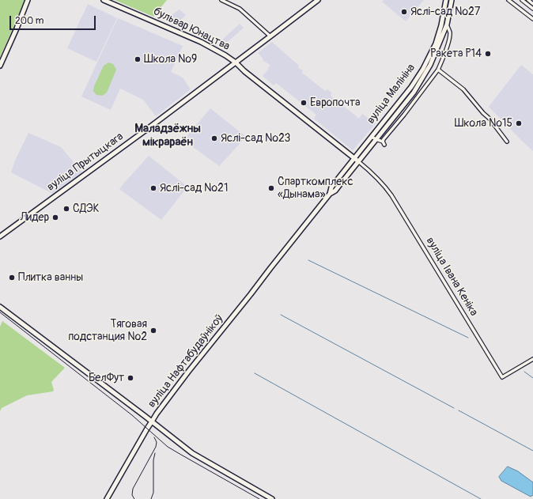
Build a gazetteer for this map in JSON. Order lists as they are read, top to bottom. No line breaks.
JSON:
{"streets":{"main road":["бульвар Юнацтва","вуліца Малініна","вуліца Прытыцкага","вуліца Нафтабудаўнікоў"],"street":["вуліца Івана Кеніка"]},"crossings":[["бульвар Юнацтва","вуліца Прытыцкага"],["вуліца Малініна","вуліца Івана Кеніка"],["вуліца Малініна","вуліца Нафтабудаўнікоў"],["вуліца Івана Кеніка","вуліца Нафтабудаўнікоў"]],"districts":["Маладзёжны мікрараён"],"places":["Яслі-сад №27","Ракета Р14","Школа №9","Европочта","Школа №15","Яслі-сад №23","Яслі-сад №21","Спарткомплекс «Дынама»","СДЭК","Лидер","Плитка ванны","Тяговая подстанция №2","БелФут"],"scale_bar":"200 m"}
